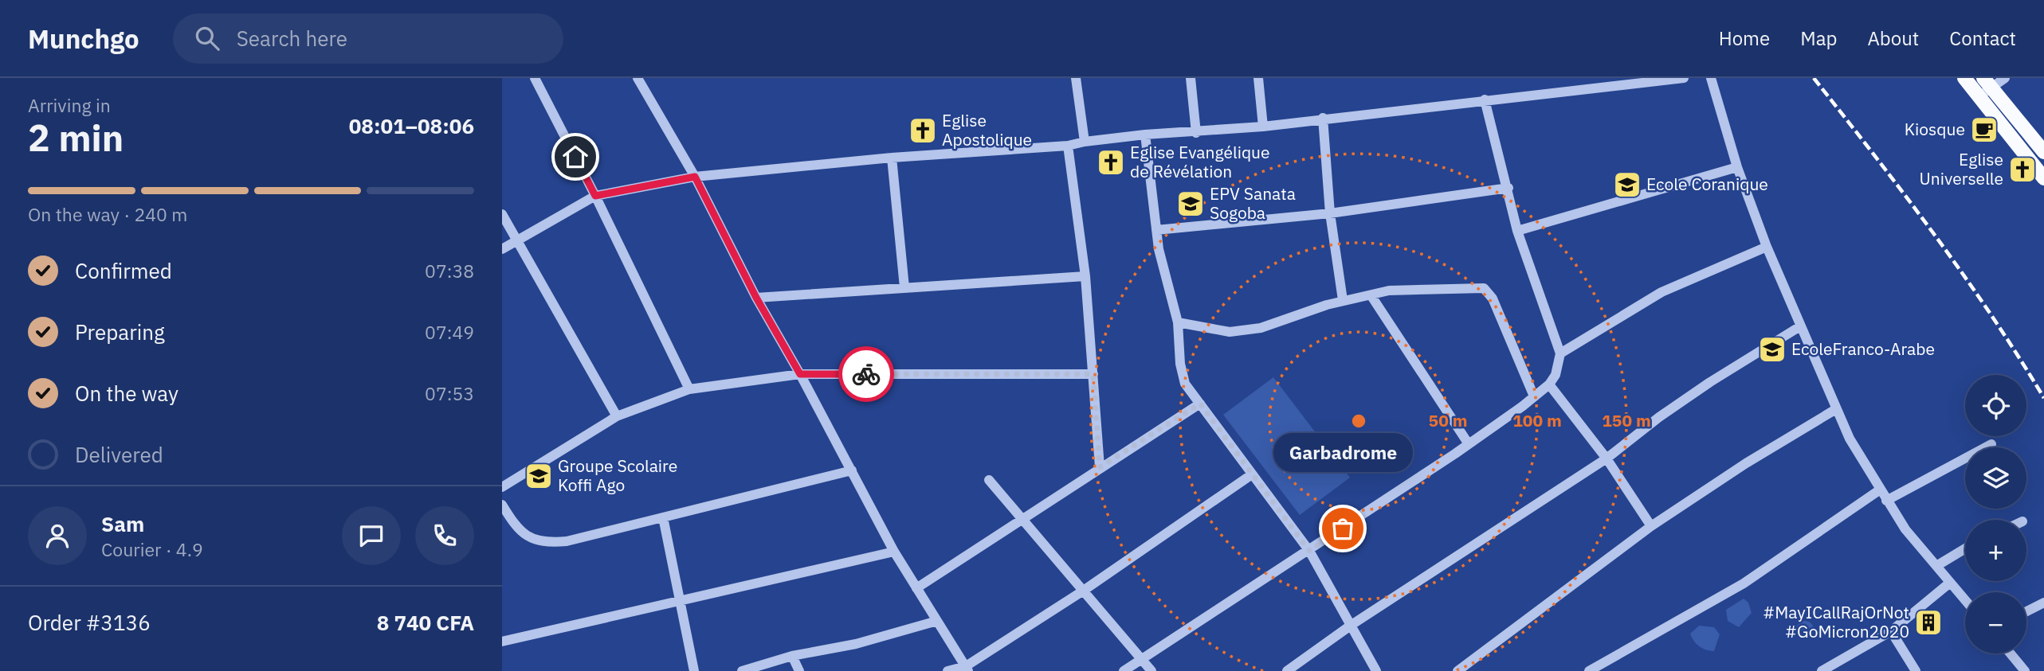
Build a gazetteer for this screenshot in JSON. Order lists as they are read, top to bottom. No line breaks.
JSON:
{"places":{"cafe":["Kiosque"],"church":["Eglise Apostolique","Eglise Evangélique de Révélation","Eglise Universelle"],"school or university":["Ecole Coranique","EPV Sanata Sogoba","EcoleFranco-Arabe","Groupe Scolaire Koffi Ago"],"other":["Garbadrome"],"building":["#MayICallRajOrNot #GoMicron2020"]},"page":{"header":"Munchgo","search":"Search here","nav":["Home","Map","About","Contact"],"heading":["2 min","Arriving in","08:01–08:06"],"panel":["Sam","Courier · 4.9","Order #3136","8 740 CFA"],"bar":"On the way · 240 m","list":[["Confirmed","07:38"],["Preparing","07:49"],["On the way","07:53"],"Delivered"],"map_buttons":["+","−"],"bubble":"Garbadrome"},"rings":["50 m","100 m","150 m"]}
